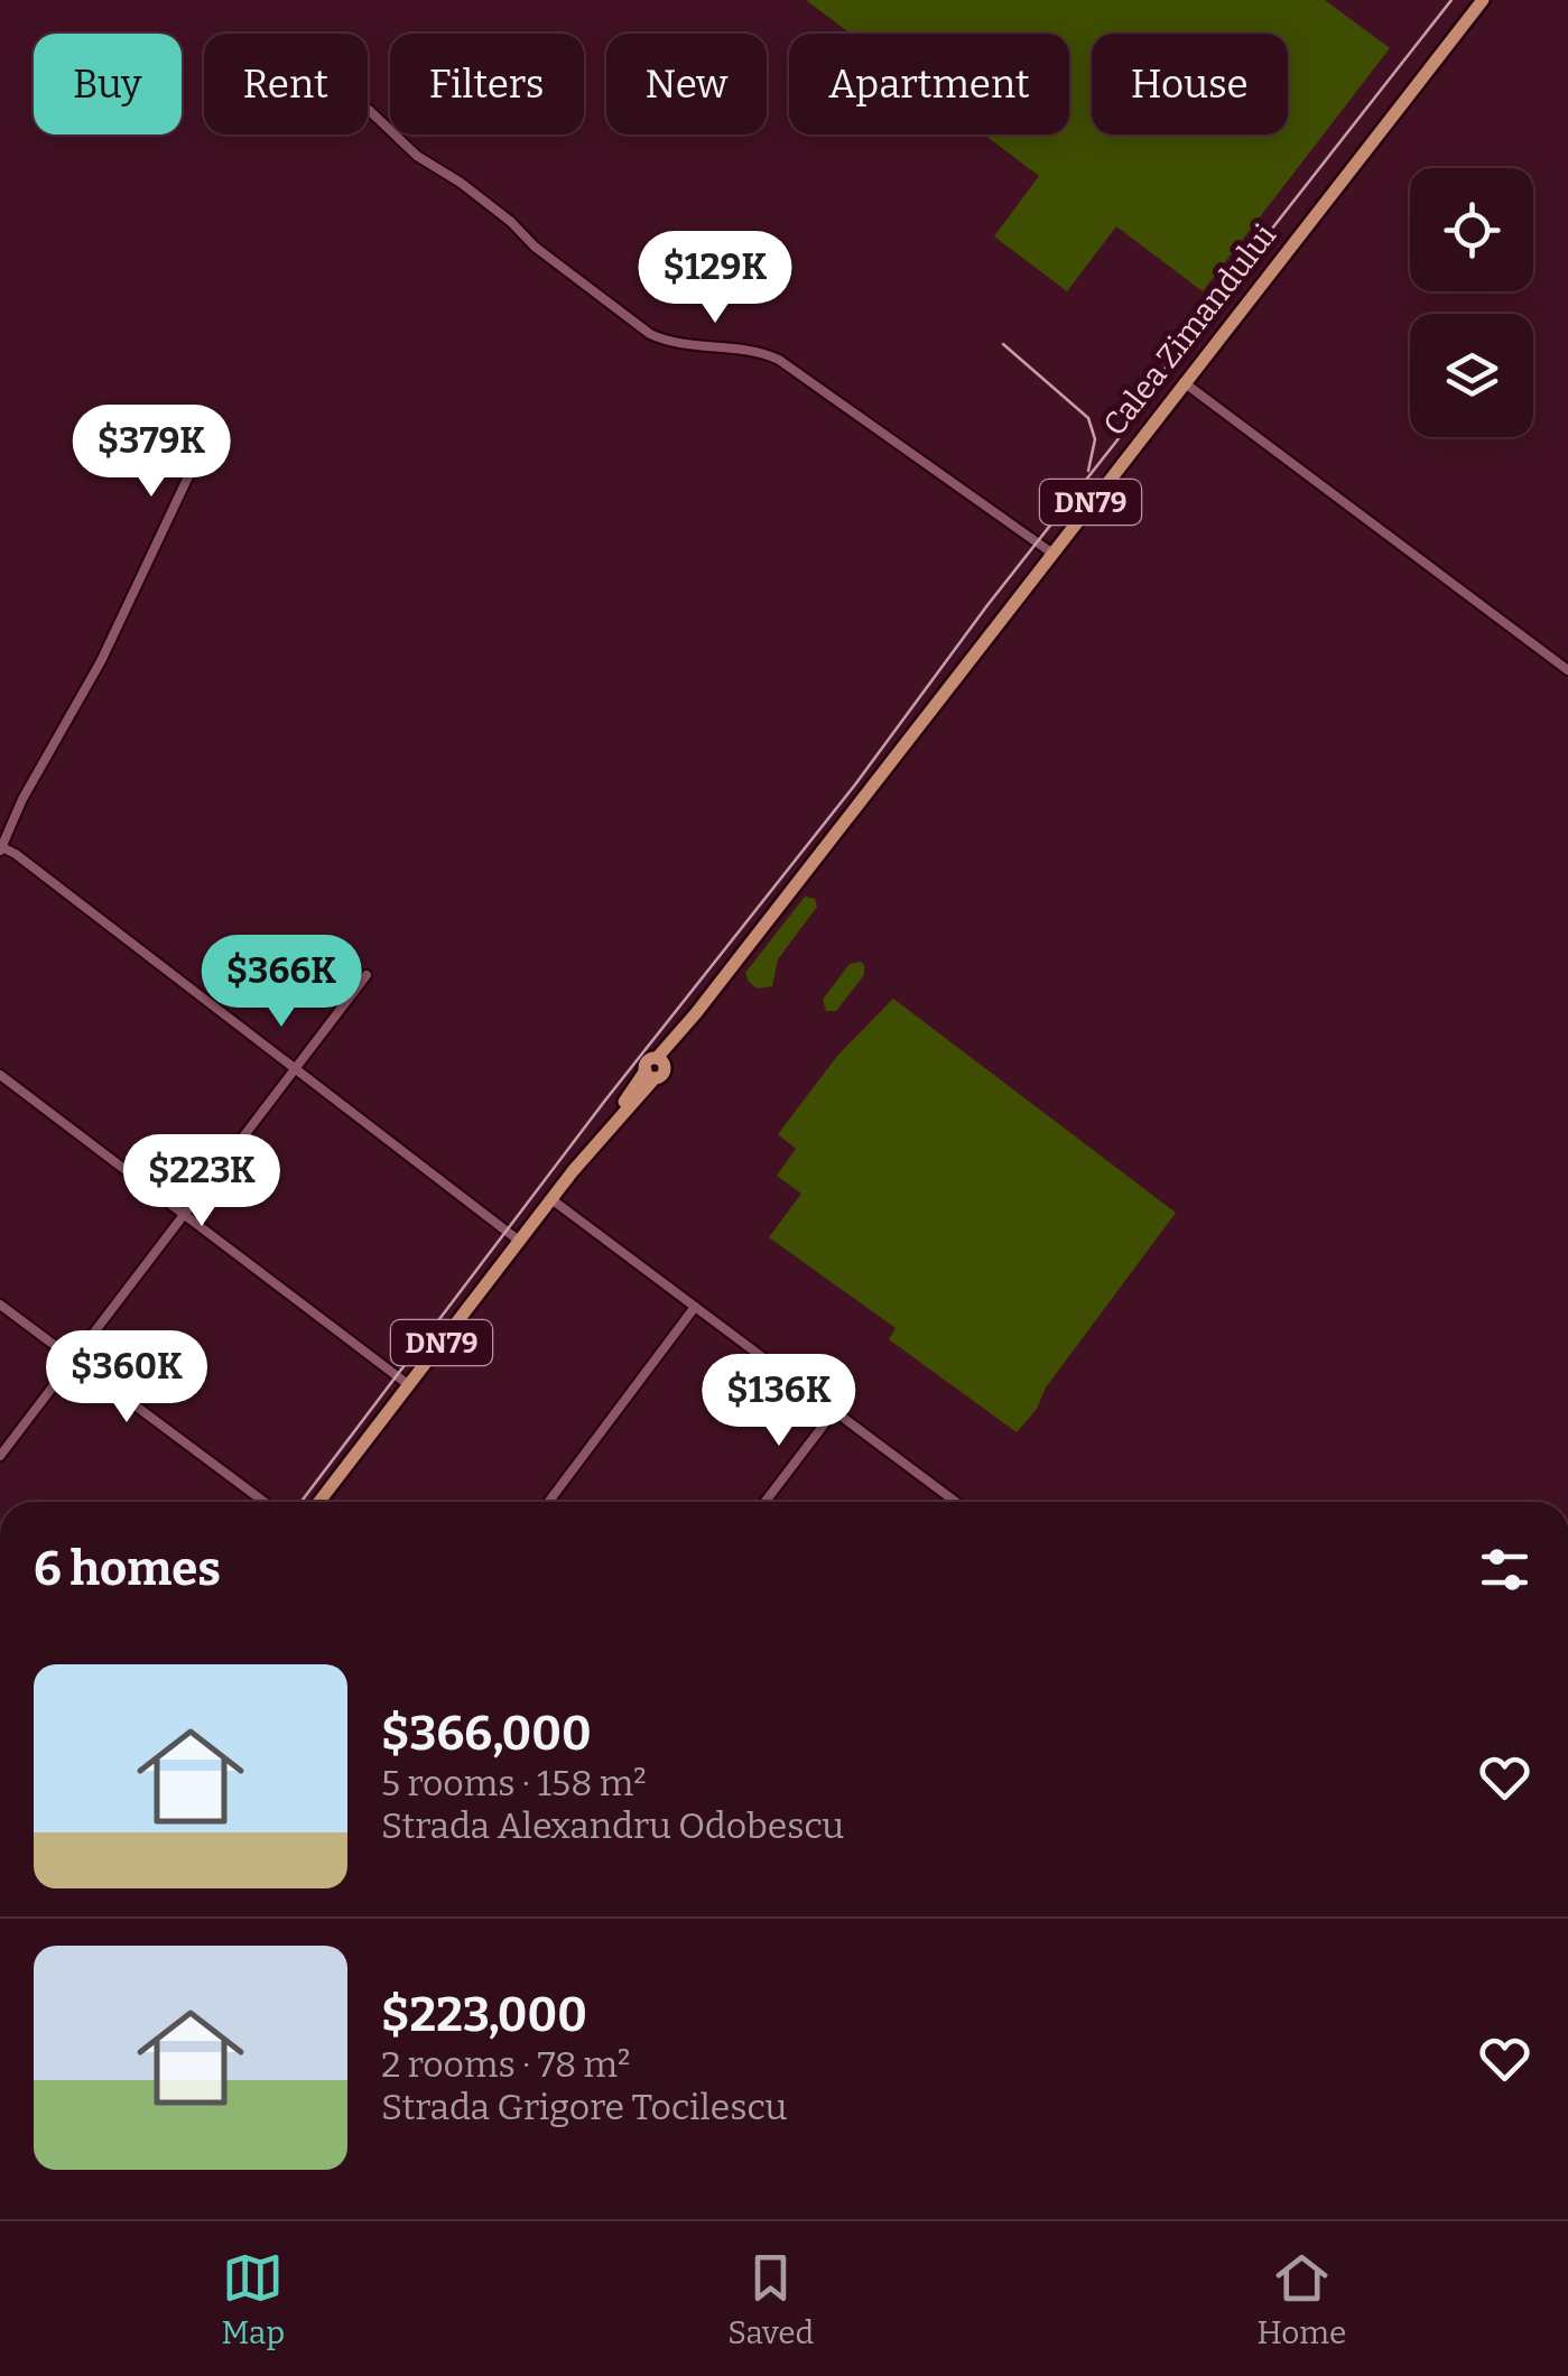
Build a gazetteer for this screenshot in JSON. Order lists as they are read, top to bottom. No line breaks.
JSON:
{"streets":{"main road":["Calea Zimandului","DN79"]},"crossings":[["Calea Zimandului","DN79"]],"page":{"chip":["Buy","Rent","Filters","New","Apartment","House"],"price":["$129K","$379K","$366K","$223K","$360K","$136K"],"heading":"6 homes","list":[{"name":"$366,000","note":"5 rooms · 158 m² · Strada Alexandru Odobescu"},{"name":"$223,000","note":"2 rooms · 78 m² · Strada Grigore Tocilescu"}],"tabs":["Map","Saved","Home"]}}
